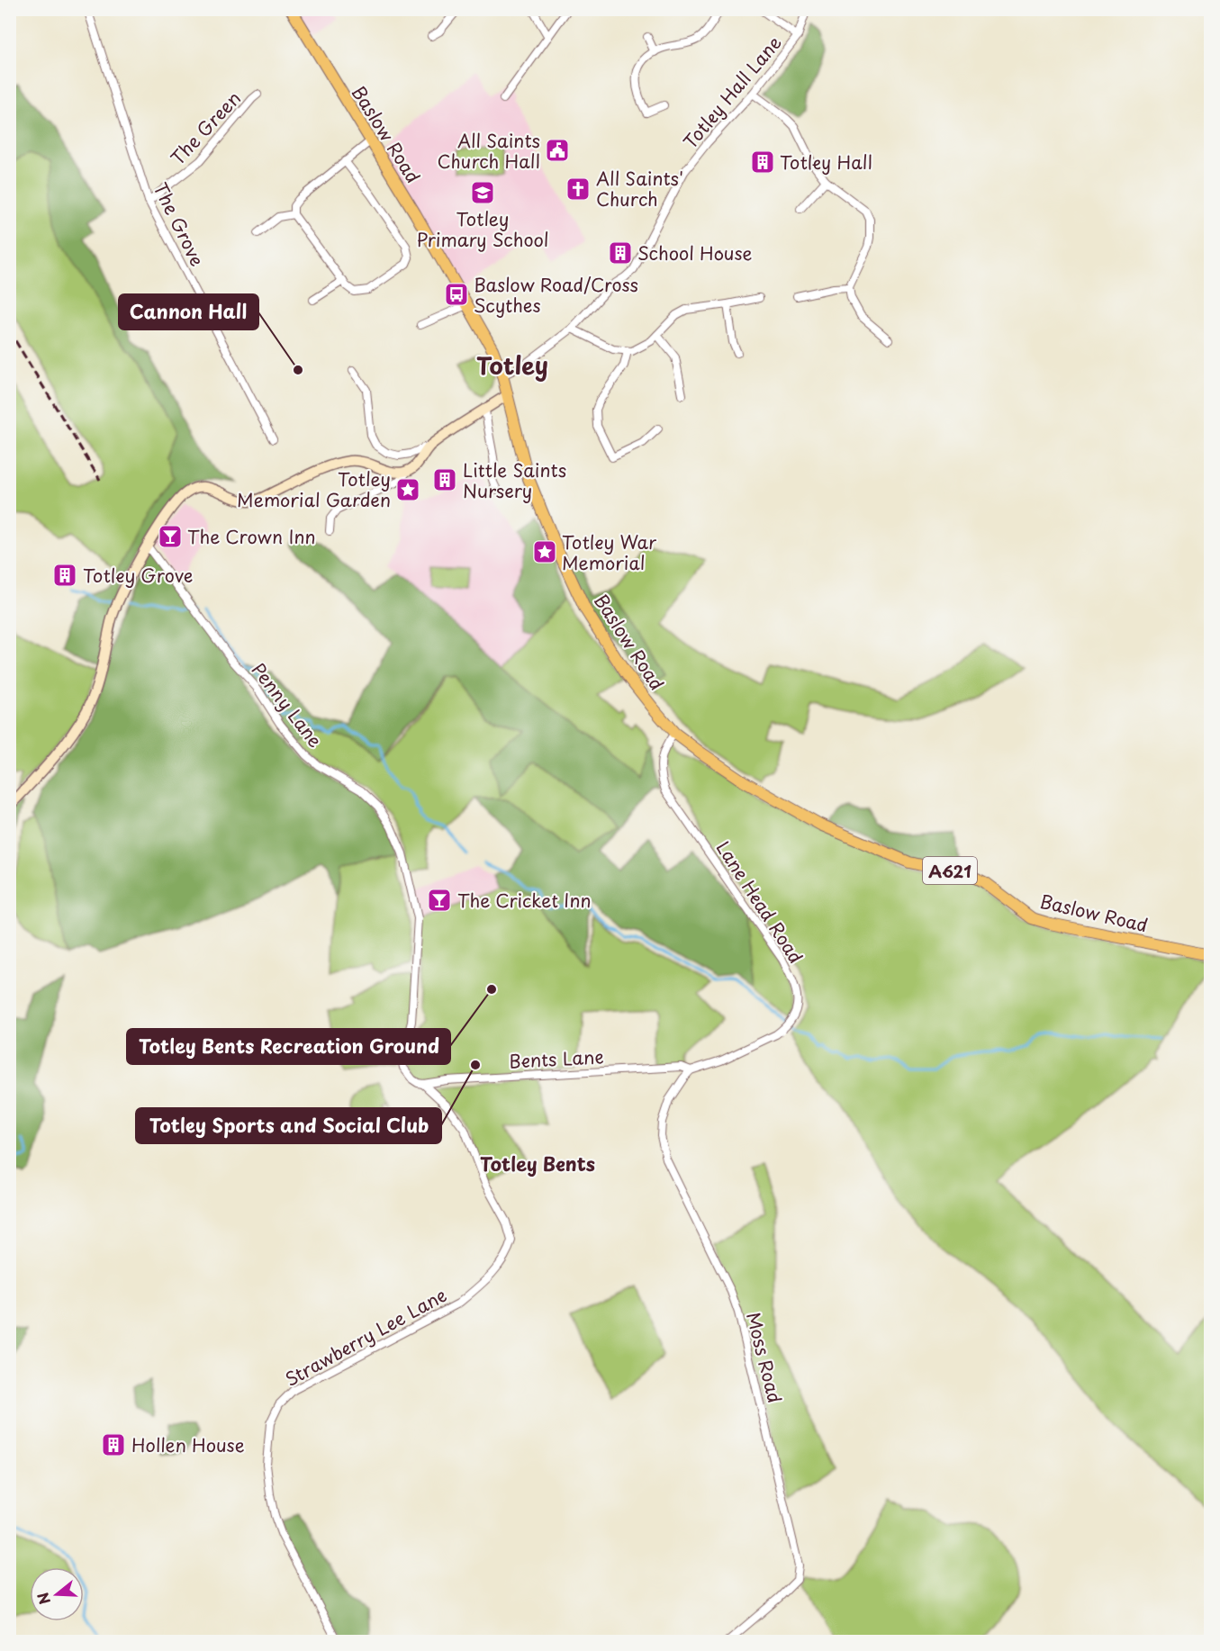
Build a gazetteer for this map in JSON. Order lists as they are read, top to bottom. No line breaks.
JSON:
{"streets":{"main road":["Baslow Road","A621"],"street":["Totley Hall Lane","The Green","The Grove","Penny Lane","Lane Head Road","Bents Lane","Strawberry Lee Lane","Moss Road"]},"crossings":[["Totley Hall Lane","Baslow Road"],["The Green","The Grove"],["Baslow Road","Lane Head Road"],["Penny Lane","Bents Lane"],["Penny Lane","Strawberry Lee Lane"],["Lane Head Road","Bents Lane"],["Lane Head Road","Moss Road"],["Bents Lane","Strawberry Lee Lane"],["Bents Lane","Moss Road"]],"districts":["Totley","Totley Bents"],"places":{"public building":["All Saints Church Hall"],"building":["Totley Hall","School House","Little Saints Nursery","Totley Grove","Hollen House"],"church":["All Saints' Church"],"school or university":["Totley Primary School"],"bus stop":["Baslow Road/Cross Scythes"],"other":["Cannon Hall","Totley Bents Recreation Ground","Totley Sports and Social Club"],"place":["Totley Memorial Garden","Totley War Memorial"],"bar":["The Crown Inn","The Cricket Inn"]},"north":"left"}
